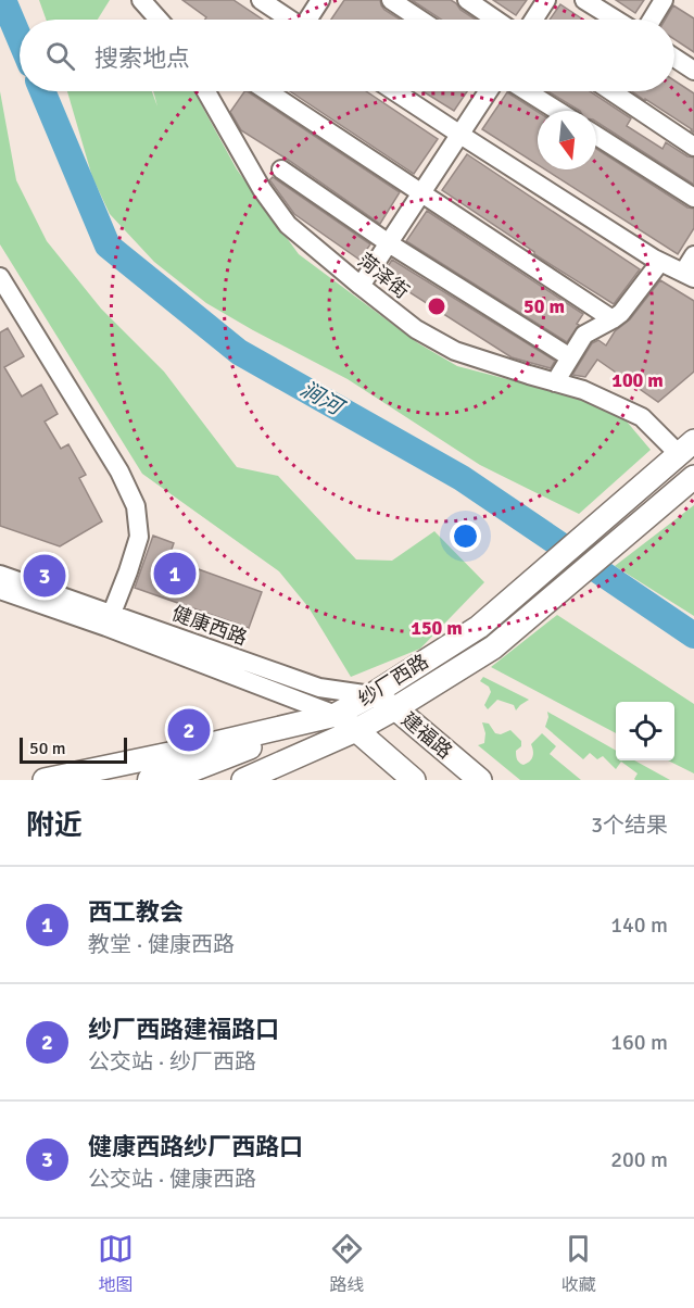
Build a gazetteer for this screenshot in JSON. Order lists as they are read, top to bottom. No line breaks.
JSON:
{"streets":{"main road":["纱厂西路","建福路"],"street":["菏泽街","健康西路"]},"crossings":[["菏泽街","纱厂西路"],["健康西路","纱厂西路"],["健康西路","建福路"],["纱厂西路","建福路"]],"water":["涧河"],"scale_bar":"50 m","north":"bottom","page":{"search":"搜索地点","pins":["1","3","2"],"scale":"50 m","heading":["附近","3个结果"],"list":[{"mark":"1","name":"西工教会","note":"教堂 · 健康西路","value":"140 m"},{"mark":"2","name":"纱厂西路建福路口","note":"公交站 · 纱厂西路","value":"160 m"},{"mark":"3","name":"健康西路纱厂西路口","note":"公交站 · 健康西路","value":"200 m"}],"nav":["地图","路线","收藏"]},"rings":["50 m","100 m","150 m"]}
